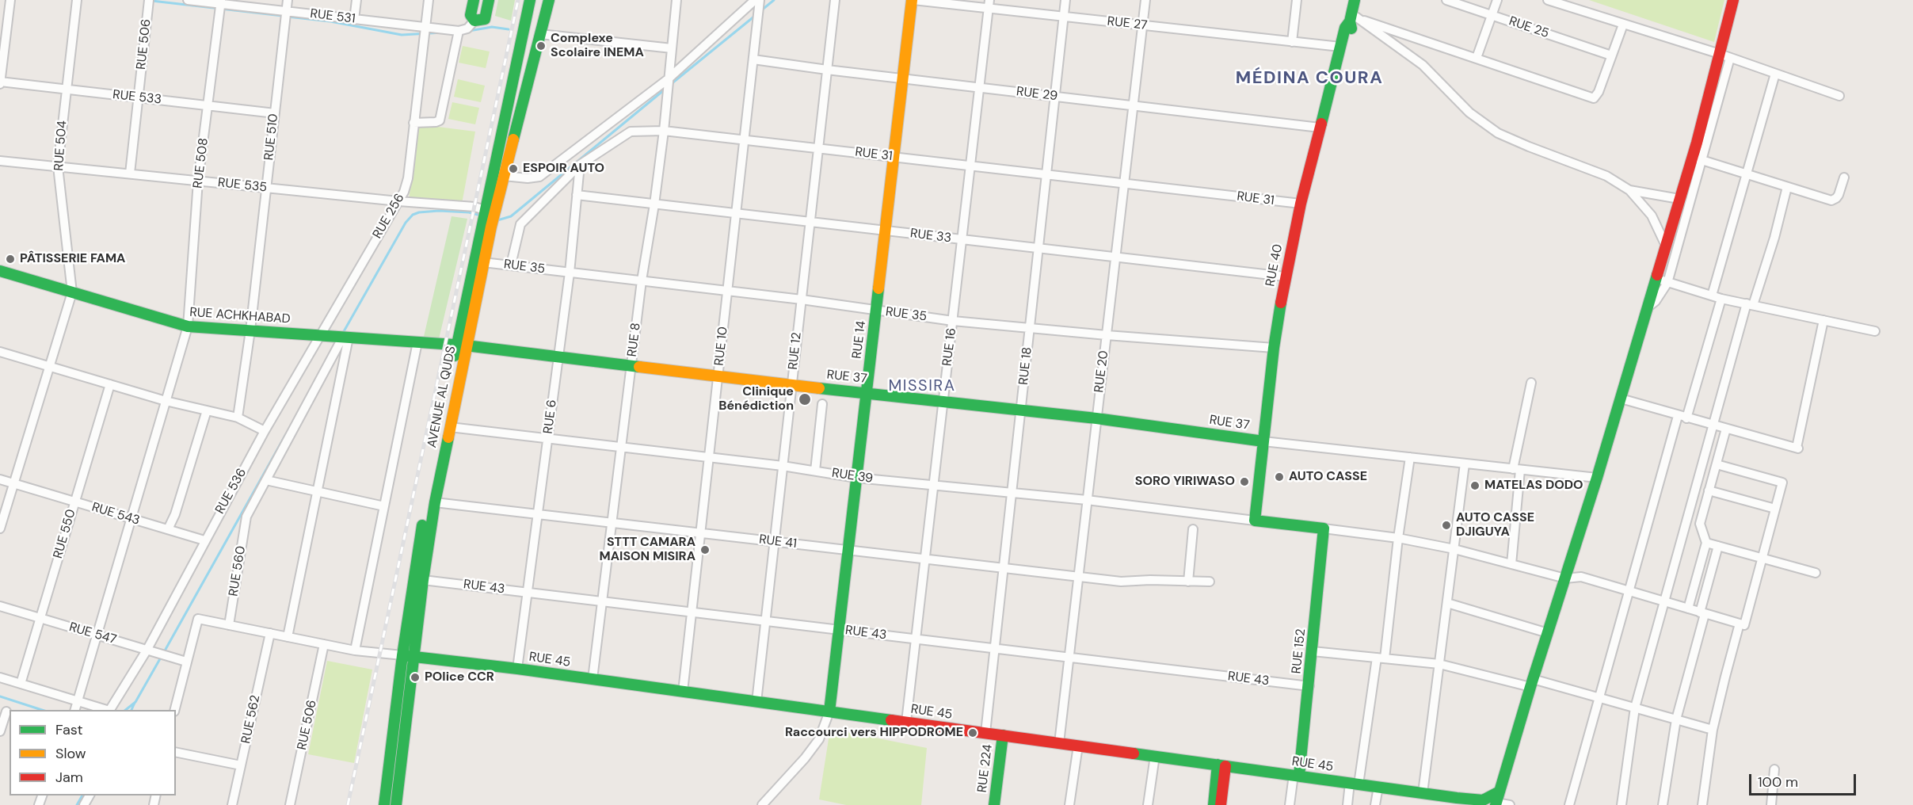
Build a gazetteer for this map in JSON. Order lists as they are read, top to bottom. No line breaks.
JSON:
{"streets":{"street":["RUE 531","RUE 27","RUE 25","RUE 506","RUE 29","RUE 533","RUE 510","RUE 504","RUE 31","RUE 508","RUE 535","RUE 256","RUE 33","RUE 40","RUE 35","RUE ACHKHABAD","RUE 8","RUE 14","RUE 10","RUE 16","RUE 12","RUE 18","RUE 20","RUE 37","AVENUE AL QUDS","RUE 6","RUE 39","RUE 536","RUE 543","RUE 550","RUE 41","RUE 560","RUE 43","RUE 547","RUE 152","RUE 45","RUE 562","RUE 224"]},"crossings":[["RUE 531","RUE 510"],["RUE 531","RUE 508"],["RUE 531","RUE 256"],["RUE 27","RUE 40"],["RUE 27","RUE 14"],["RUE 27","RUE 16"],["RUE 27","RUE 18"],["RUE 27","RUE 20"],["RUE 506","RUE 533"],["RUE 506","RUE 535"],["RUE 29","RUE 40"],["RUE 29","RUE 14"],["RUE 29","RUE 10"],["RUE 29","RUE 16"],["RUE 29","RUE 12"],["RUE 29","RUE 18"],["RUE 29","RUE 20"],["RUE 533","RUE 510"],["RUE 533","RUE 504"],["RUE 533","RUE 508"],["RUE 510","RUE 535"],["RUE 510","RUE ACHKHABAD"],["RUE 504","RUE 535"],["RUE 504","RUE ACHKHABAD"],["RUE 31","RUE 40"],["RUE 31","RUE 35"],["RUE 31","RUE 8"],["RUE 31","RUE 14"],["RUE 31","RUE 10"],["RUE 31","RUE 16"],["RUE 31","RUE 12"],["RUE 31","RUE 18"],["RUE 31","RUE 20"],["RUE 31","RUE 6"],["RUE 508","RUE 535"],["RUE 508","RUE ACHKHABAD"],["RUE 508","RUE 536"],["RUE 508","RUE 543"],["RUE 508","RUE 547"],["RUE 535","RUE 256"],["RUE 535","AVENUE AL QUDS"],["RUE 256","RUE ACHKHABAD"],["RUE 256","RUE 536"],["RUE 33","RUE 40"],["RUE 33","RUE 8"],["RUE 33","RUE 14"],["RUE 33","RUE 10"],["RUE 33","RUE 16"],["RUE 33","RUE 12"],["RUE 33","RUE 18"],["RUE 33","RUE 20"],["RUE 33","RUE 6"],["RUE 40","RUE 35"],["RUE 40","RUE 37"],["RUE 40","RUE 39"],["RUE 35","RUE 8"],["RUE 35","RUE 14"],["RUE 35","RUE 10"],["RUE 35","RUE 16"],["RUE 35","RUE 12"],["RUE 35","RUE 18"],["RUE 35","RUE 20"],["RUE 35","AVENUE AL QUDS"],["RUE 35","RUE 6"],["RUE ACHKHABAD","RUE 37"],["RUE ACHKHABAD","AVENUE AL QUDS"],["RUE ACHKHABAD","RUE 536"],["RUE ACHKHABAD","RUE 560"],["RUE 8","RUE 37"],["RUE 8","RUE 39"],["RUE 8","RUE 41"],["RUE 8","RUE 43"],["RUE 8","RUE 45"],["RUE 14","RUE 37"],["RUE 14","RUE 39"],["RUE 14","RUE 41"],["RUE 14","RUE 43"],["RUE 14","RUE 45"],["RUE 10","RUE 37"],["RUE 10","RUE 39"],["RUE 10","RUE 41"],["RUE 10","RUE 43"],["RUE 10","RUE 45"],["RUE 16","RUE 37"],["RUE 16","RUE 39"],["RUE 16","RUE 41"],["RUE 16","RUE 43"],["RUE 16","RUE 45"],["RUE 12","RUE 37"],["RUE 12","RUE 39"],["RUE 12","RUE 41"],["RUE 12","RUE 43"],["RUE 12","RUE 45"],["RUE 18","RUE 37"],["RUE 18","RUE 39"],["RUE 18","RUE 41"],["RUE 18","RUE 43"],["RUE 18","RUE 45"],["RUE 20","RUE 37"],["RUE 20","RUE 39"],["RUE 20","RUE 41"],["RUE 20","RUE 43"],["RUE 20","RUE 45"],["RUE 37","AVENUE AL QUDS"],["RUE 37","RUE 6"],["AVENUE AL QUDS","RUE 39"],["AVENUE AL QUDS","RUE 41"],["AVENUE AL QUDS","RUE 43"],["AVENUE AL QUDS","RUE 45"],["RUE 6","RUE 39"],["RUE 6","RUE 41"],["RUE 6","RUE 43"],["RUE 6","RUE 45"],["RUE 536","RUE 543"],["RUE 536","RUE 547"],["RUE 543","RUE 550"],["RUE 550","RUE 547"],["RUE 43","RUE 152"],["RUE 152","RUE 45"],["RUE 45","RUE 224"]],"districts":["MÉDINA COURA","MISSIRA"],"places":["Complexe Scolaire INEMA","ESPOIR AUTO","PÂTISSERIE FAMA","Clinique Bénédiction","AUTO CASSE","SORO YIRIWASO","MATELAS DODO","AUTO CASSE DJIGUYA","STTT CAMARA MAISON MISIRA","POlice CCR","Raccourci vers HIPPODROME"],"legend":["Fast","Slow","Jam"],"scale_bar":"100 m"}
